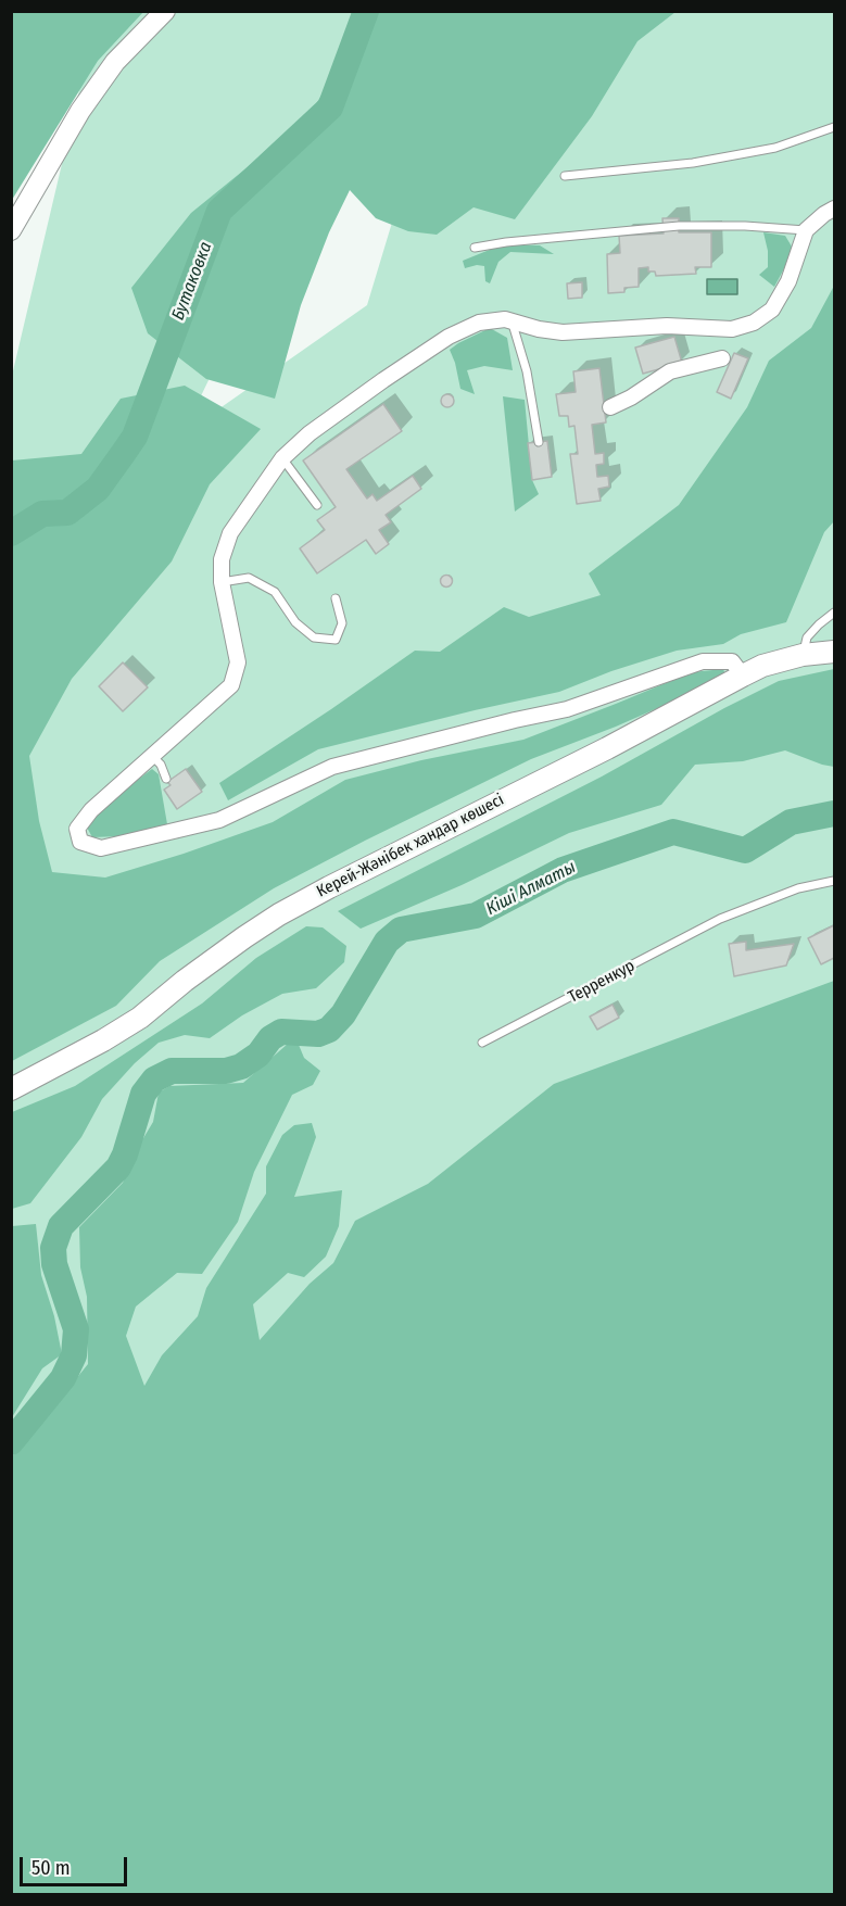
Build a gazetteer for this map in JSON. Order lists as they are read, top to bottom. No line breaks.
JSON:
{"streets":{"main road":["Керей-Жәнібек хандар көшесі"],"lane":["Терренкур"]},"water":["Бутаковка","Кіші Алматы"],"scale_bar":"50 m"}
